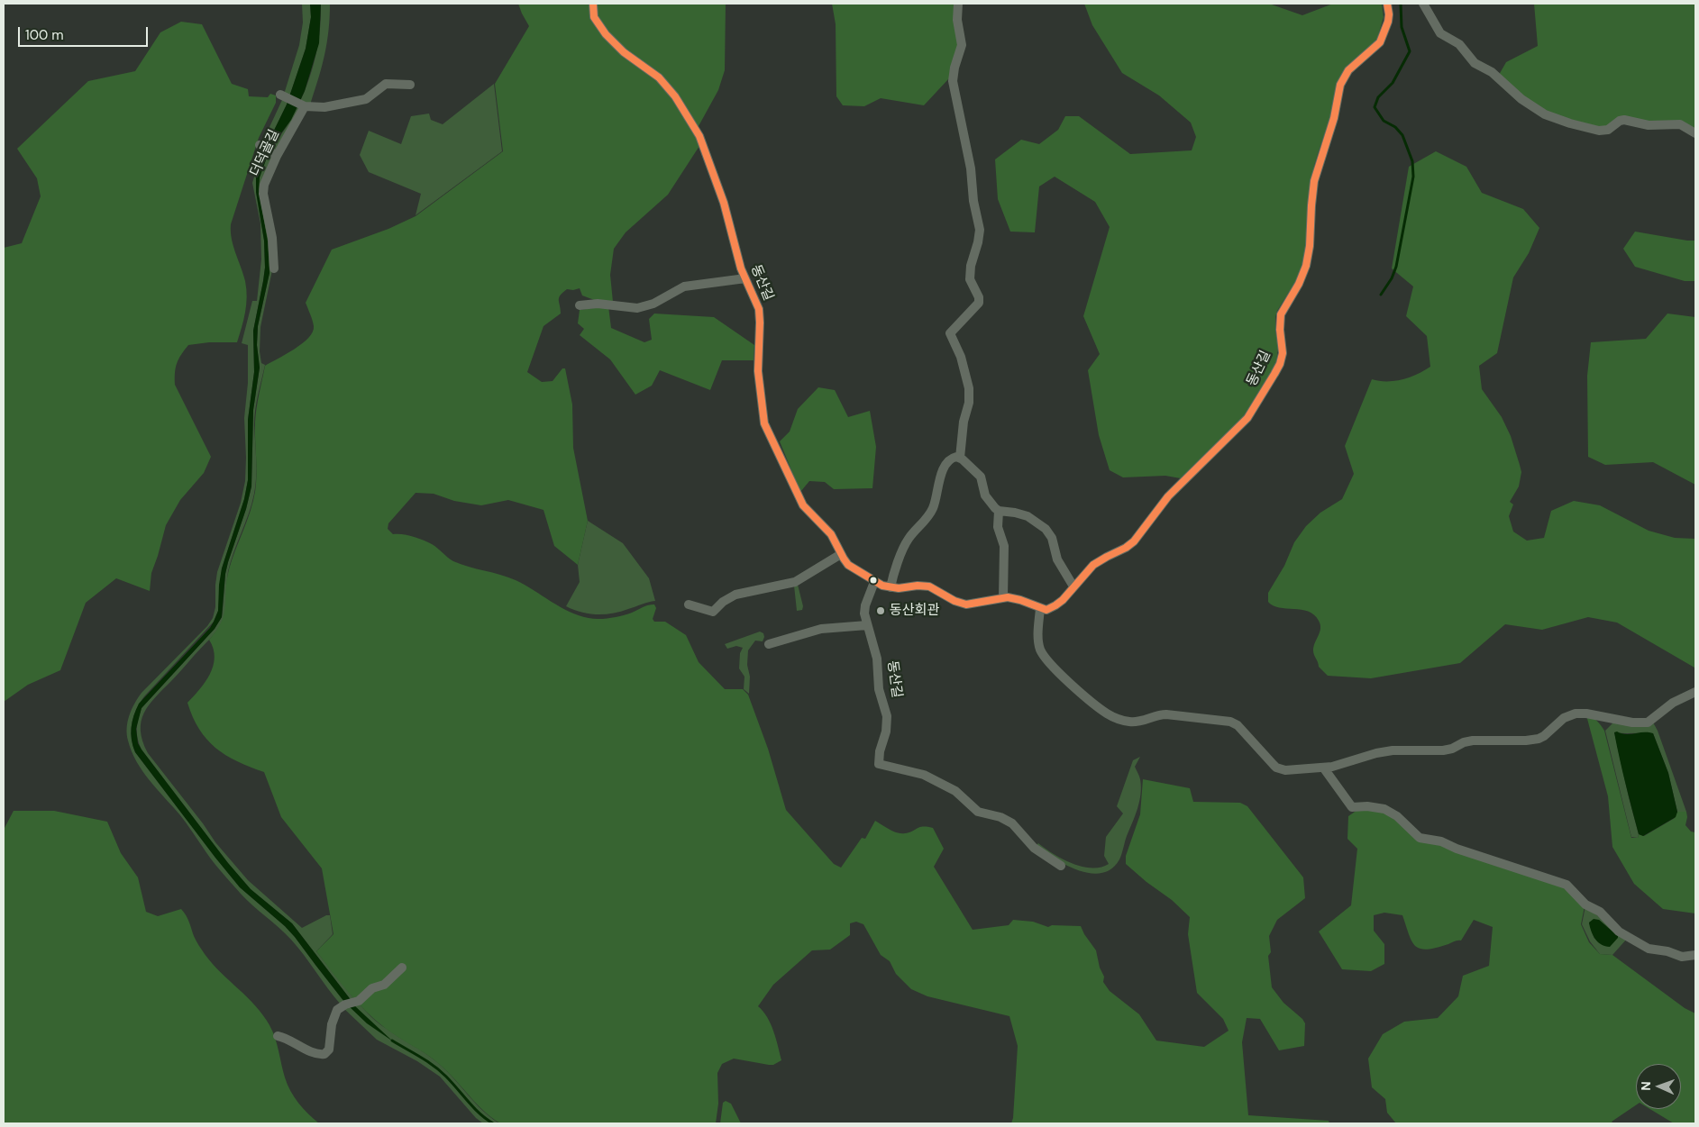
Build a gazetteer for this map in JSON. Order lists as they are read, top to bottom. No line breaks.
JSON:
{"streets":{"street":["더덕골길","동산길"]},"places":["동산회관"],"scale_bar":"100 m","north":"left"}
